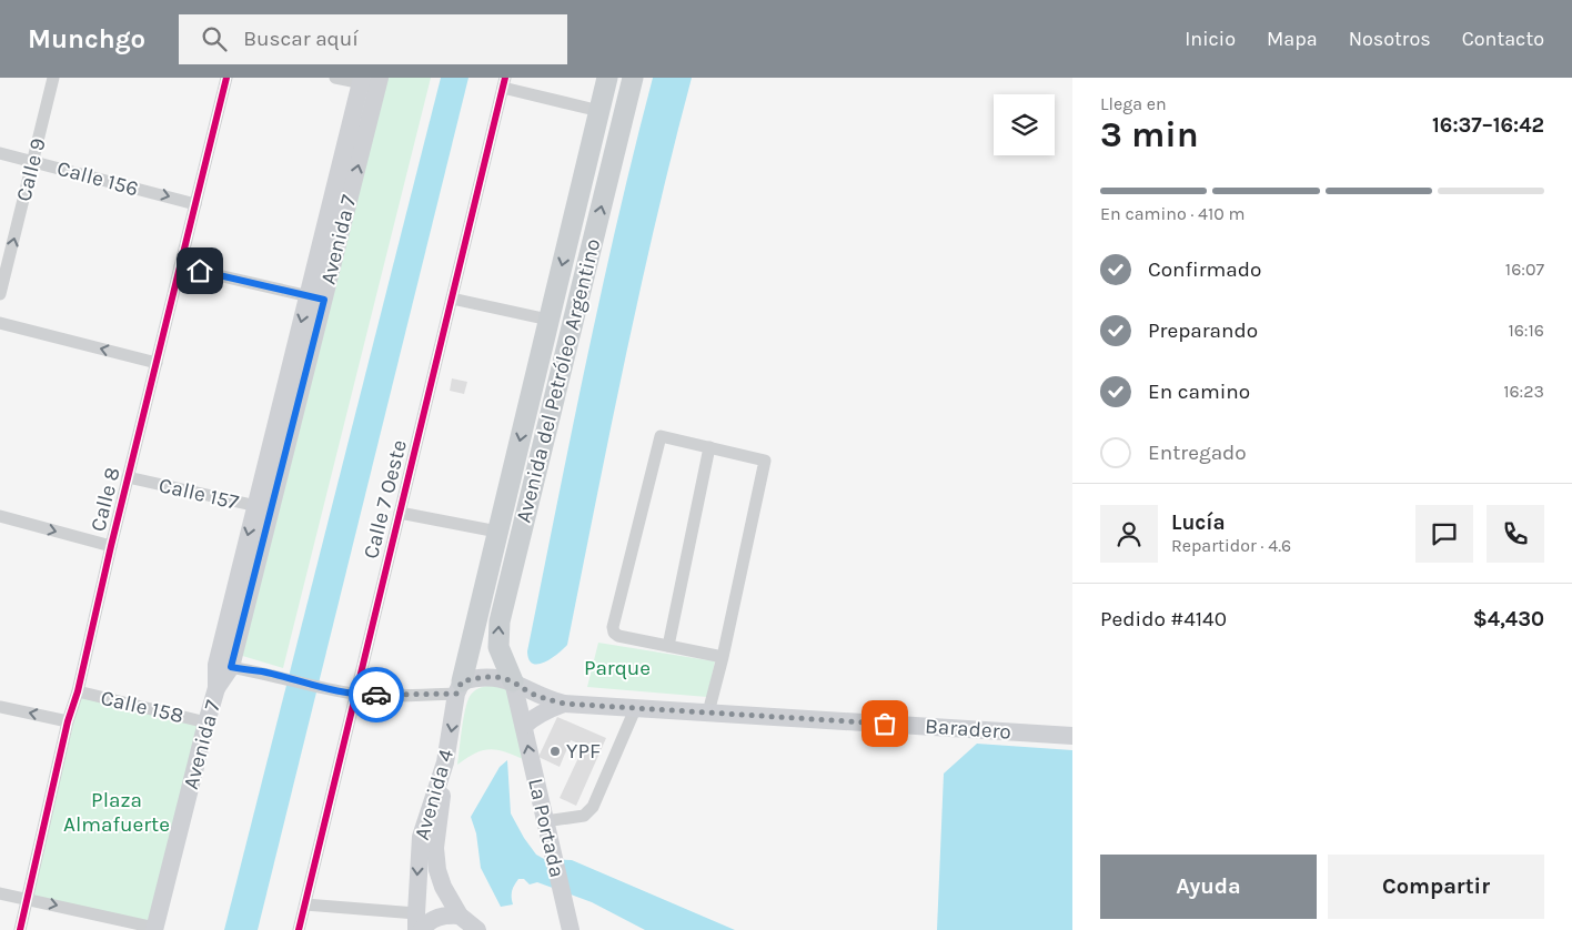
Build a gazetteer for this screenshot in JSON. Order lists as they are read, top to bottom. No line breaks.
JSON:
{"streets":{"main road":["Avenida 7","Avenida del Petróleo Argentino","Baradero","Avenida 4","La Portada"],"street":["Calle 9","Calle 156","Calle 157","Calle 8","Calle 7 Oeste","Calle 158"]},"crossings":[["Calle 9","Calle 156"],["Calle 156","Calle 8"],["Avenida 7","Calle 157"],["Avenida 7","Calle 158"],["Avenida del Petróleo Argentino","Baradero"],["Avenida del Petróleo Argentino","Avenida 4"],["Avenida del Petróleo Argentino","La Portada"],["Calle 157","Calle 8"],["Calle 8","Calle 158"],["Baradero","La Portada"]],"one_way":["Calle 9","Calle 156"],"parks":["Parque","Plaza Almafuerte"],"places":["YPF"],"page":{"header":"Munchgo","search":"Buscar aquí","nav":["Inicio","Mapa","Nosotros","Contacto"],"heading":["3 min","Llega en","16:37–16:42"],"panel":["Lucía","Repartidor · 4.6","Pedido #4140","$4,430"],"bar":"En camino · 410 m","list":[["Confirmado","16:07"],["Preparando","16:16"],["En camino","16:23"],"Entregado"],"buttons":["Ayuda","Compartir"]}}
